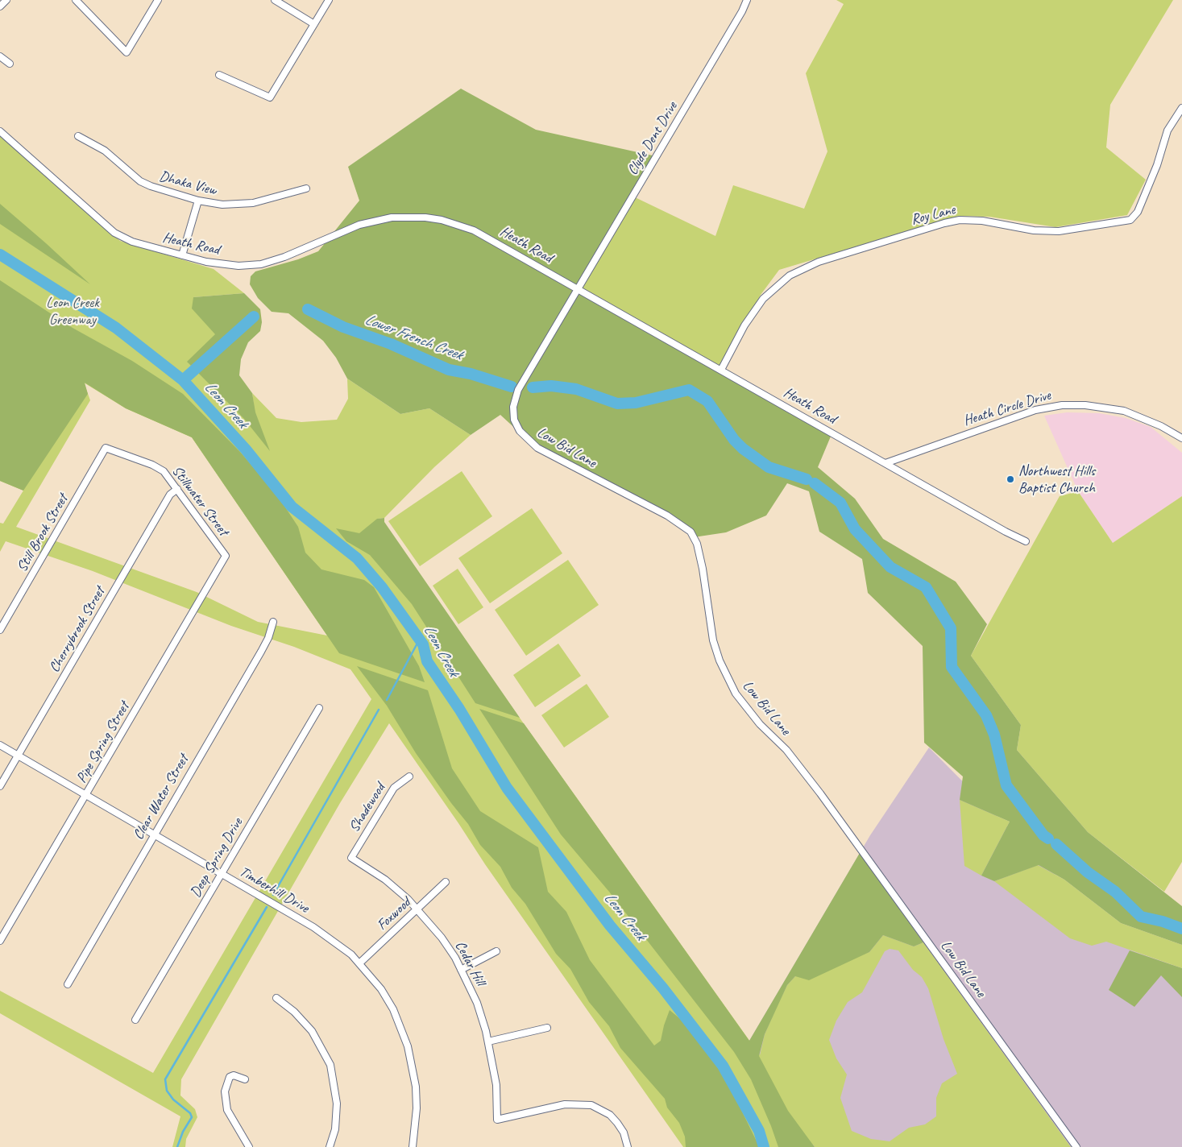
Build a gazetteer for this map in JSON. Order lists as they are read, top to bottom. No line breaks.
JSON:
{"streets":{"street":["Clyde Dent Drive","Dhaka View","Roy Lane","Heath Road","Heath Circle Drive","Low Bid Lane","Stillwater Street","Still Brook Street","Cherrybrook Street","Pipe Spring Street","Clear Water Street","Shadewood","Deep Spring Drive","Timberhill Drive","Foxwood","Cedar Hill"]},"crossings":[["Clyde Dent Drive","Heath Road"],["Clyde Dent Drive","Low Bid Lane"],["Roy Lane","Heath Road"],["Heath Road","Heath Circle Drive"],["Heath Road","Low Bid Lane"],["Stillwater Street","Still Brook Street"],["Stillwater Street","Cherrybrook Street"],["Stillwater Street","Pipe Spring Street"],["Cherrybrook Street","Timberhill Drive"],["Pipe Spring Street","Timberhill Drive"],["Clear Water Street","Timberhill Drive"],["Shadewood","Cedar Hill"],["Deep Spring Drive","Timberhill Drive"],["Timberhill Drive","Foxwood"],["Foxwood","Cedar Hill"]],"water":["Lower French Creek","Leon Creek"],"parks":["Leon Creek Greenway"],"places":["Northwest Hills Baptist Church"]}
